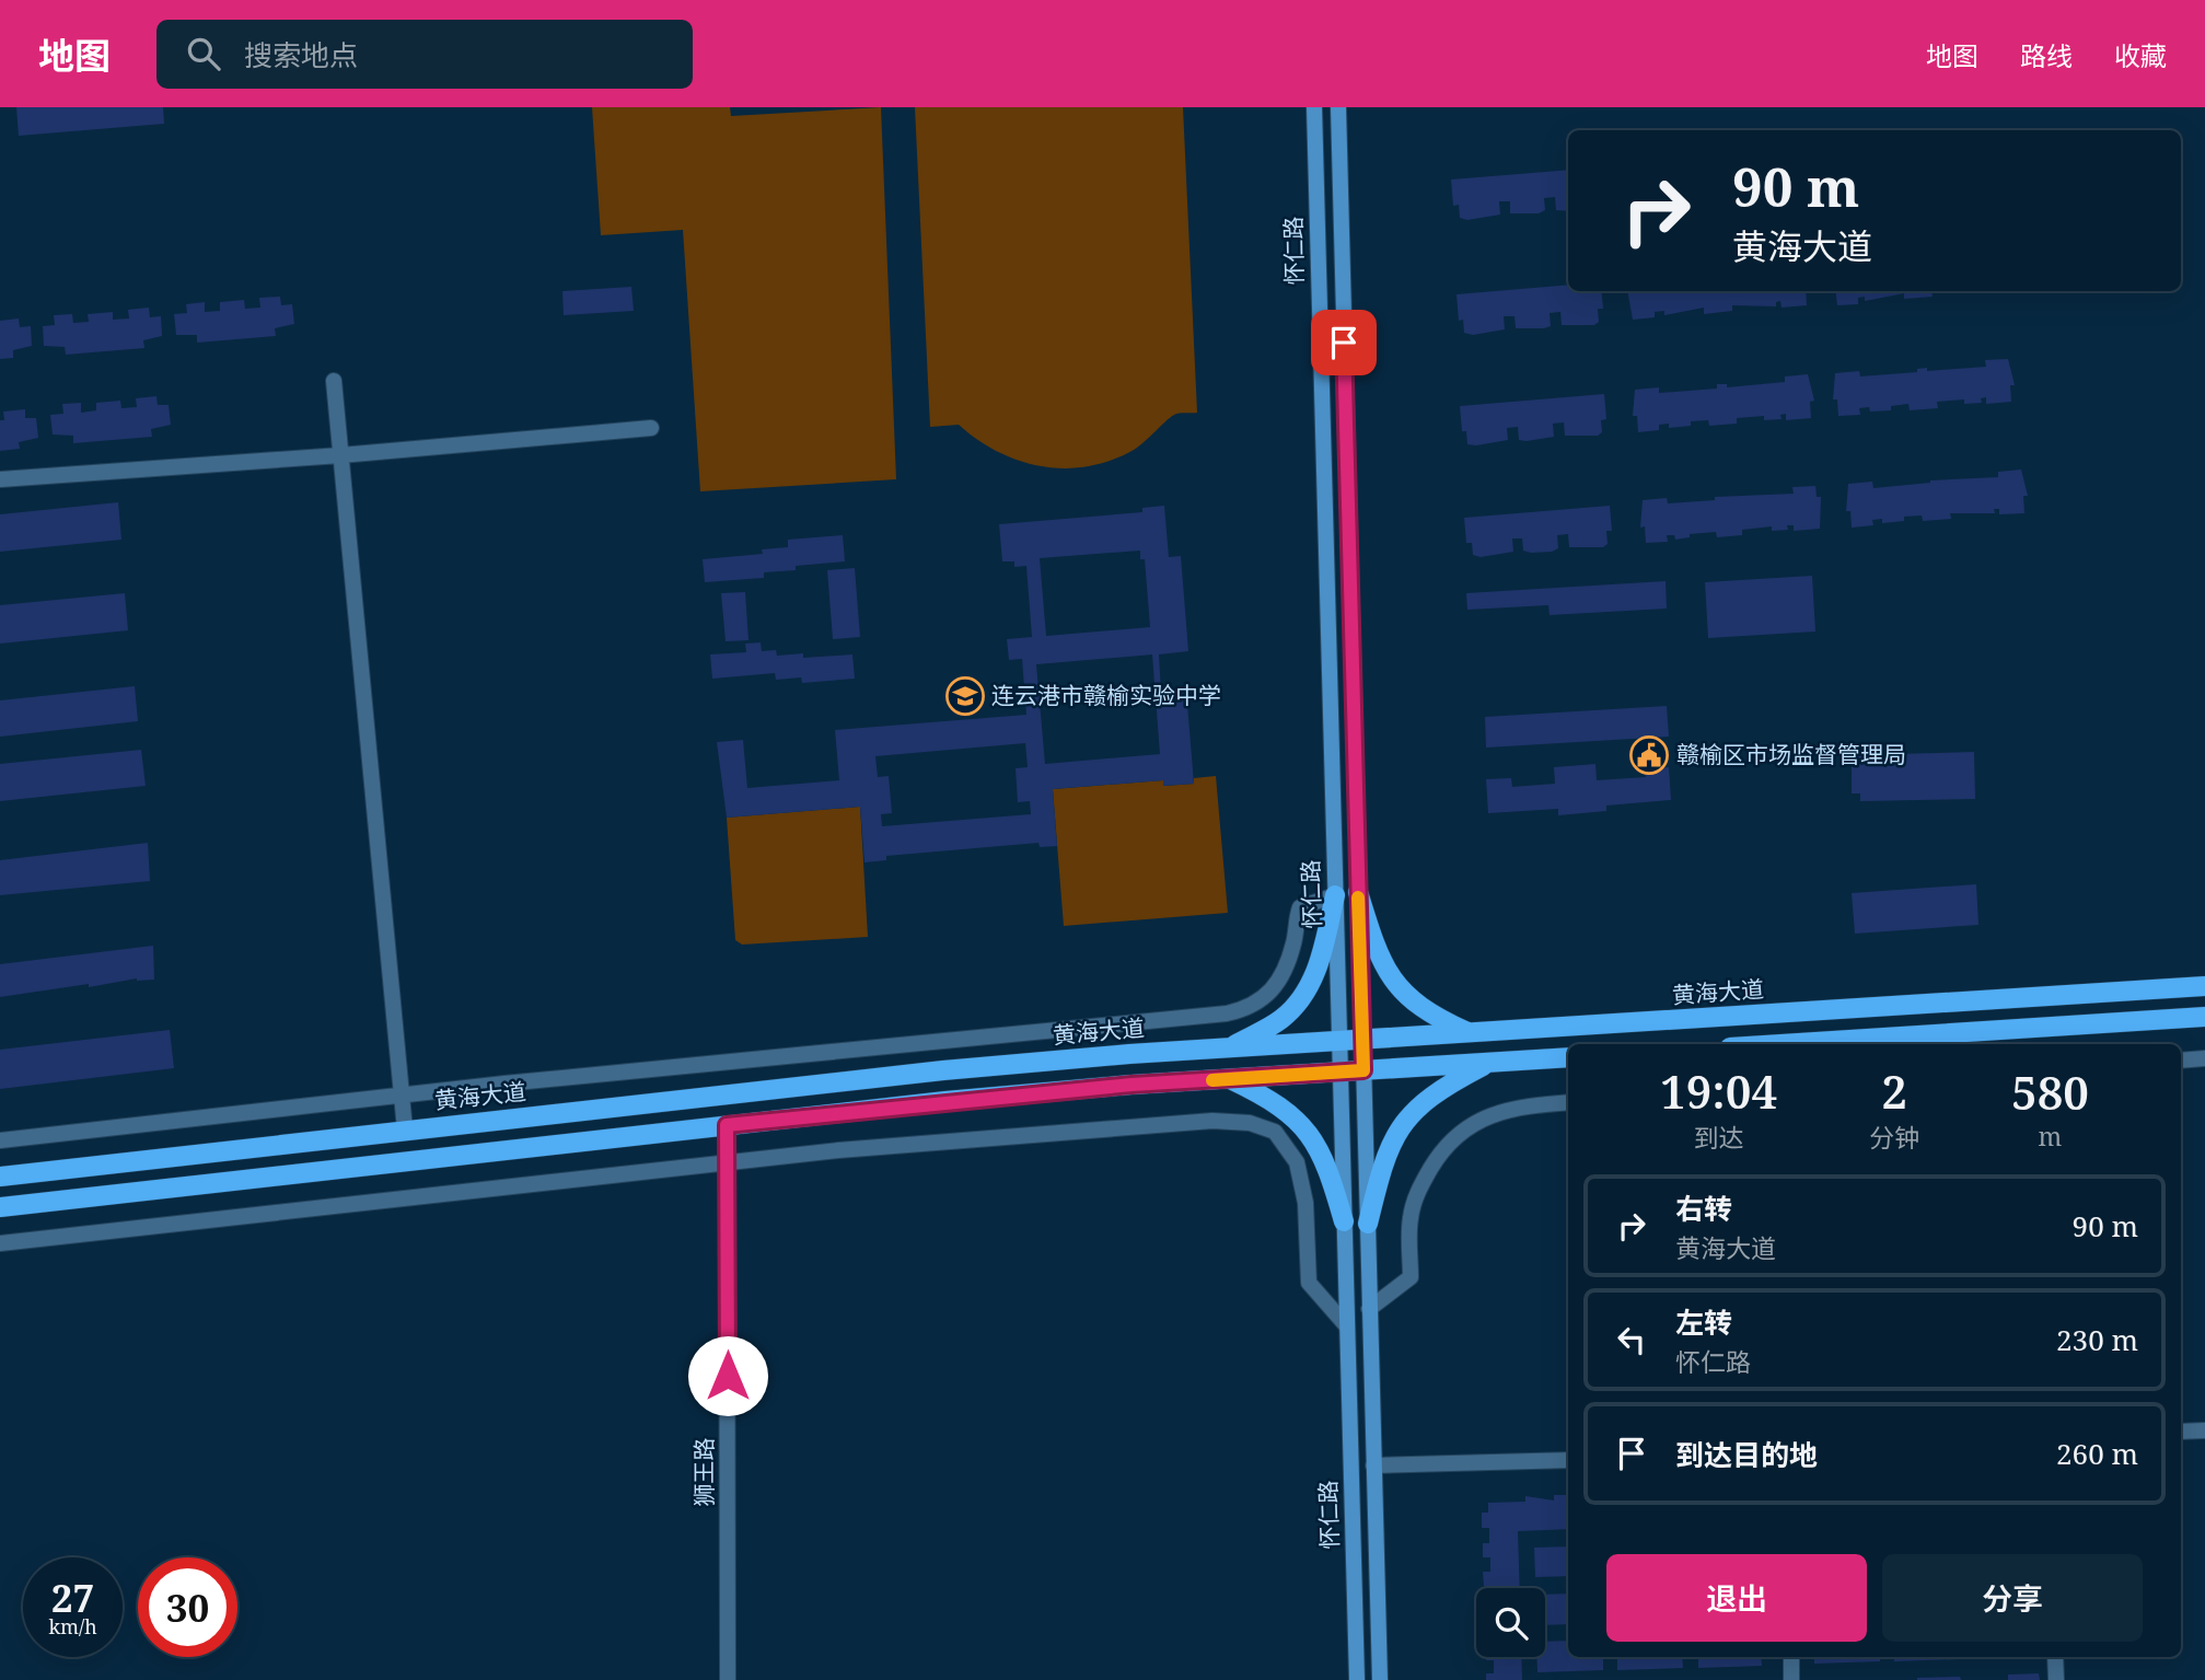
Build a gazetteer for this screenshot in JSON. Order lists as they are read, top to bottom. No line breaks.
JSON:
{"streets":{"main road":["怀仁路","黄海大道"],"street":["狮王路"]},"crossings":[["怀仁路","黄海大道"]],"places":{"school or university":["连云港市赣榆实验中学"],"public building":["赣榆区市场监督管理局"]},"page":{"header":"地图","search":"搜索地点","nav":["地图","路线","收藏"],"turn":["90 m","黄海大道"],"eta":["19:04","到达","2","分钟","580","m"],"list":[{"name":"右转","note":"黄海大道","value":"90 m"},{"name":"左转","note":"怀仁路","value":"230 m"},{"name":"到达目的地","value":"260 m"}],"buttons":["退出","分享"],"speed":"27 km/h","limit":"30"}}
